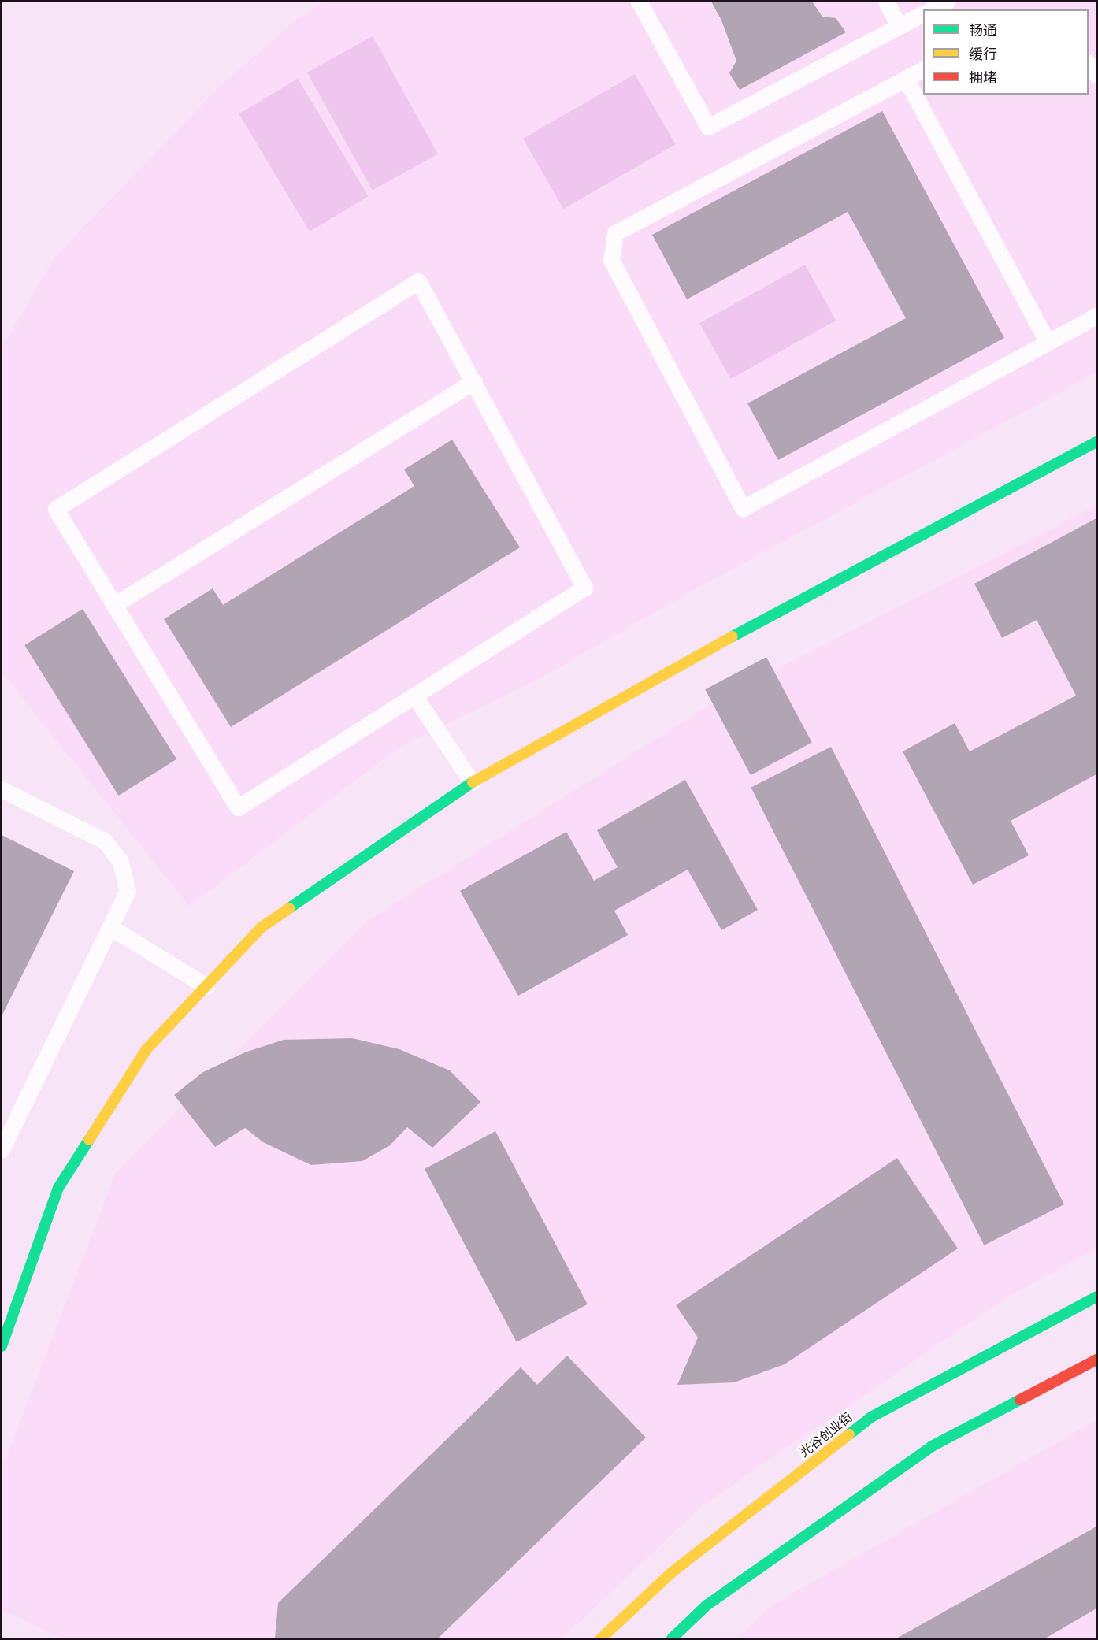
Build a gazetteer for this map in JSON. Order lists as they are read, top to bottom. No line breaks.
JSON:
{"streets":{"street":["光谷创业街"]},"legend":["畅通","缓行","拥堵"]}
